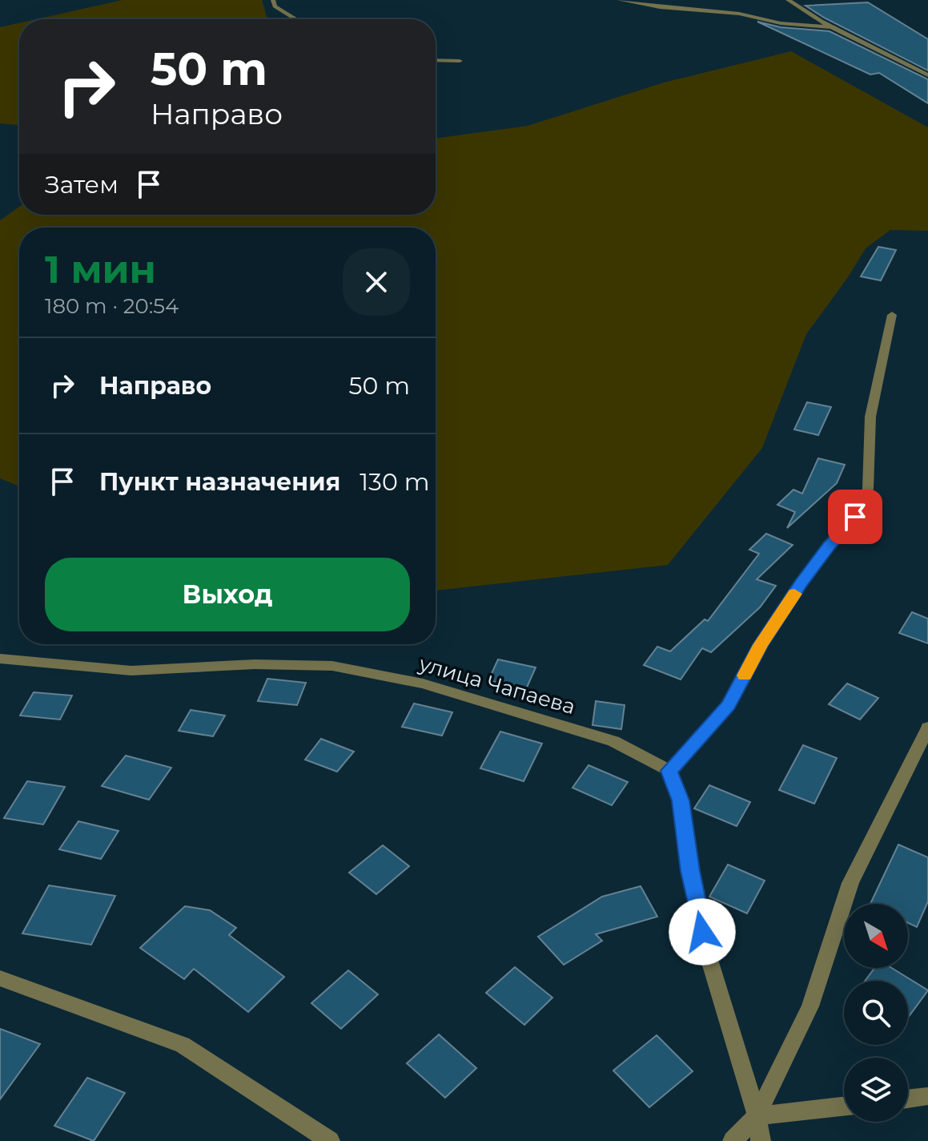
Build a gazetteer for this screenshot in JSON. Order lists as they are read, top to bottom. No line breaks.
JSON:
{"streets":{"street":["улица Чапаева"]},"north":"bottom right","page":{"turn":["50 m","Направо"],"then":"Затем","heading":["1 мин","180 m · 20:54"],"list":[{"name":"Направо","value":"50 m"},{"name":"Пункт назначения","value":"130 m"}],"buttons":"Выход"}}
